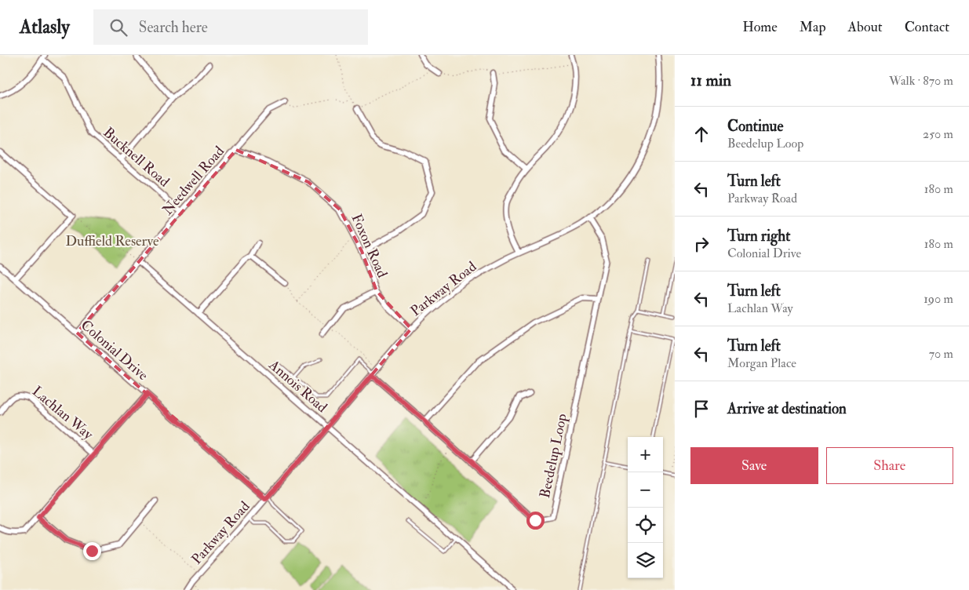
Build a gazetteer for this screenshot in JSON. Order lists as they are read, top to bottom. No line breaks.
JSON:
{"streets":{"street":["Bucknell Road","Needwell Road","Foxon Road","Parkway Road","Colonial Drive","Annois Road","Lachlan Way","Beedelup Loop"]},"crossings":[["Bucknell Road","Needwell Road"],["Needwell Road","Foxon Road"],["Needwell Road","Colonial Drive"],["Needwell Road","Annois Road"],["Foxon Road","Parkway Road"],["Parkway Road","Colonial Drive"],["Parkway Road","Annois Road"],["Parkway Road","Beedelup Loop"],["Colonial Drive","Lachlan Way"]],"parks":["Duffield Reserve"],"page":{"header":"Atlasly","search":"Search here","nav":["Home","Map","About","Contact"],"heading":["11 min","Walk · 870 m"],"list":[["Continue","Beedelup Loop","250 m"],["Turn left","Parkway Road","180 m"],["Turn right","Colonial Drive","180 m"],["Turn left","Lachlan Way","190 m"],["Turn left","Morgan Place","70 m"],"Arrive at destination"],"buttons":["Save","Share"],"map_buttons":["+","−"]}}
